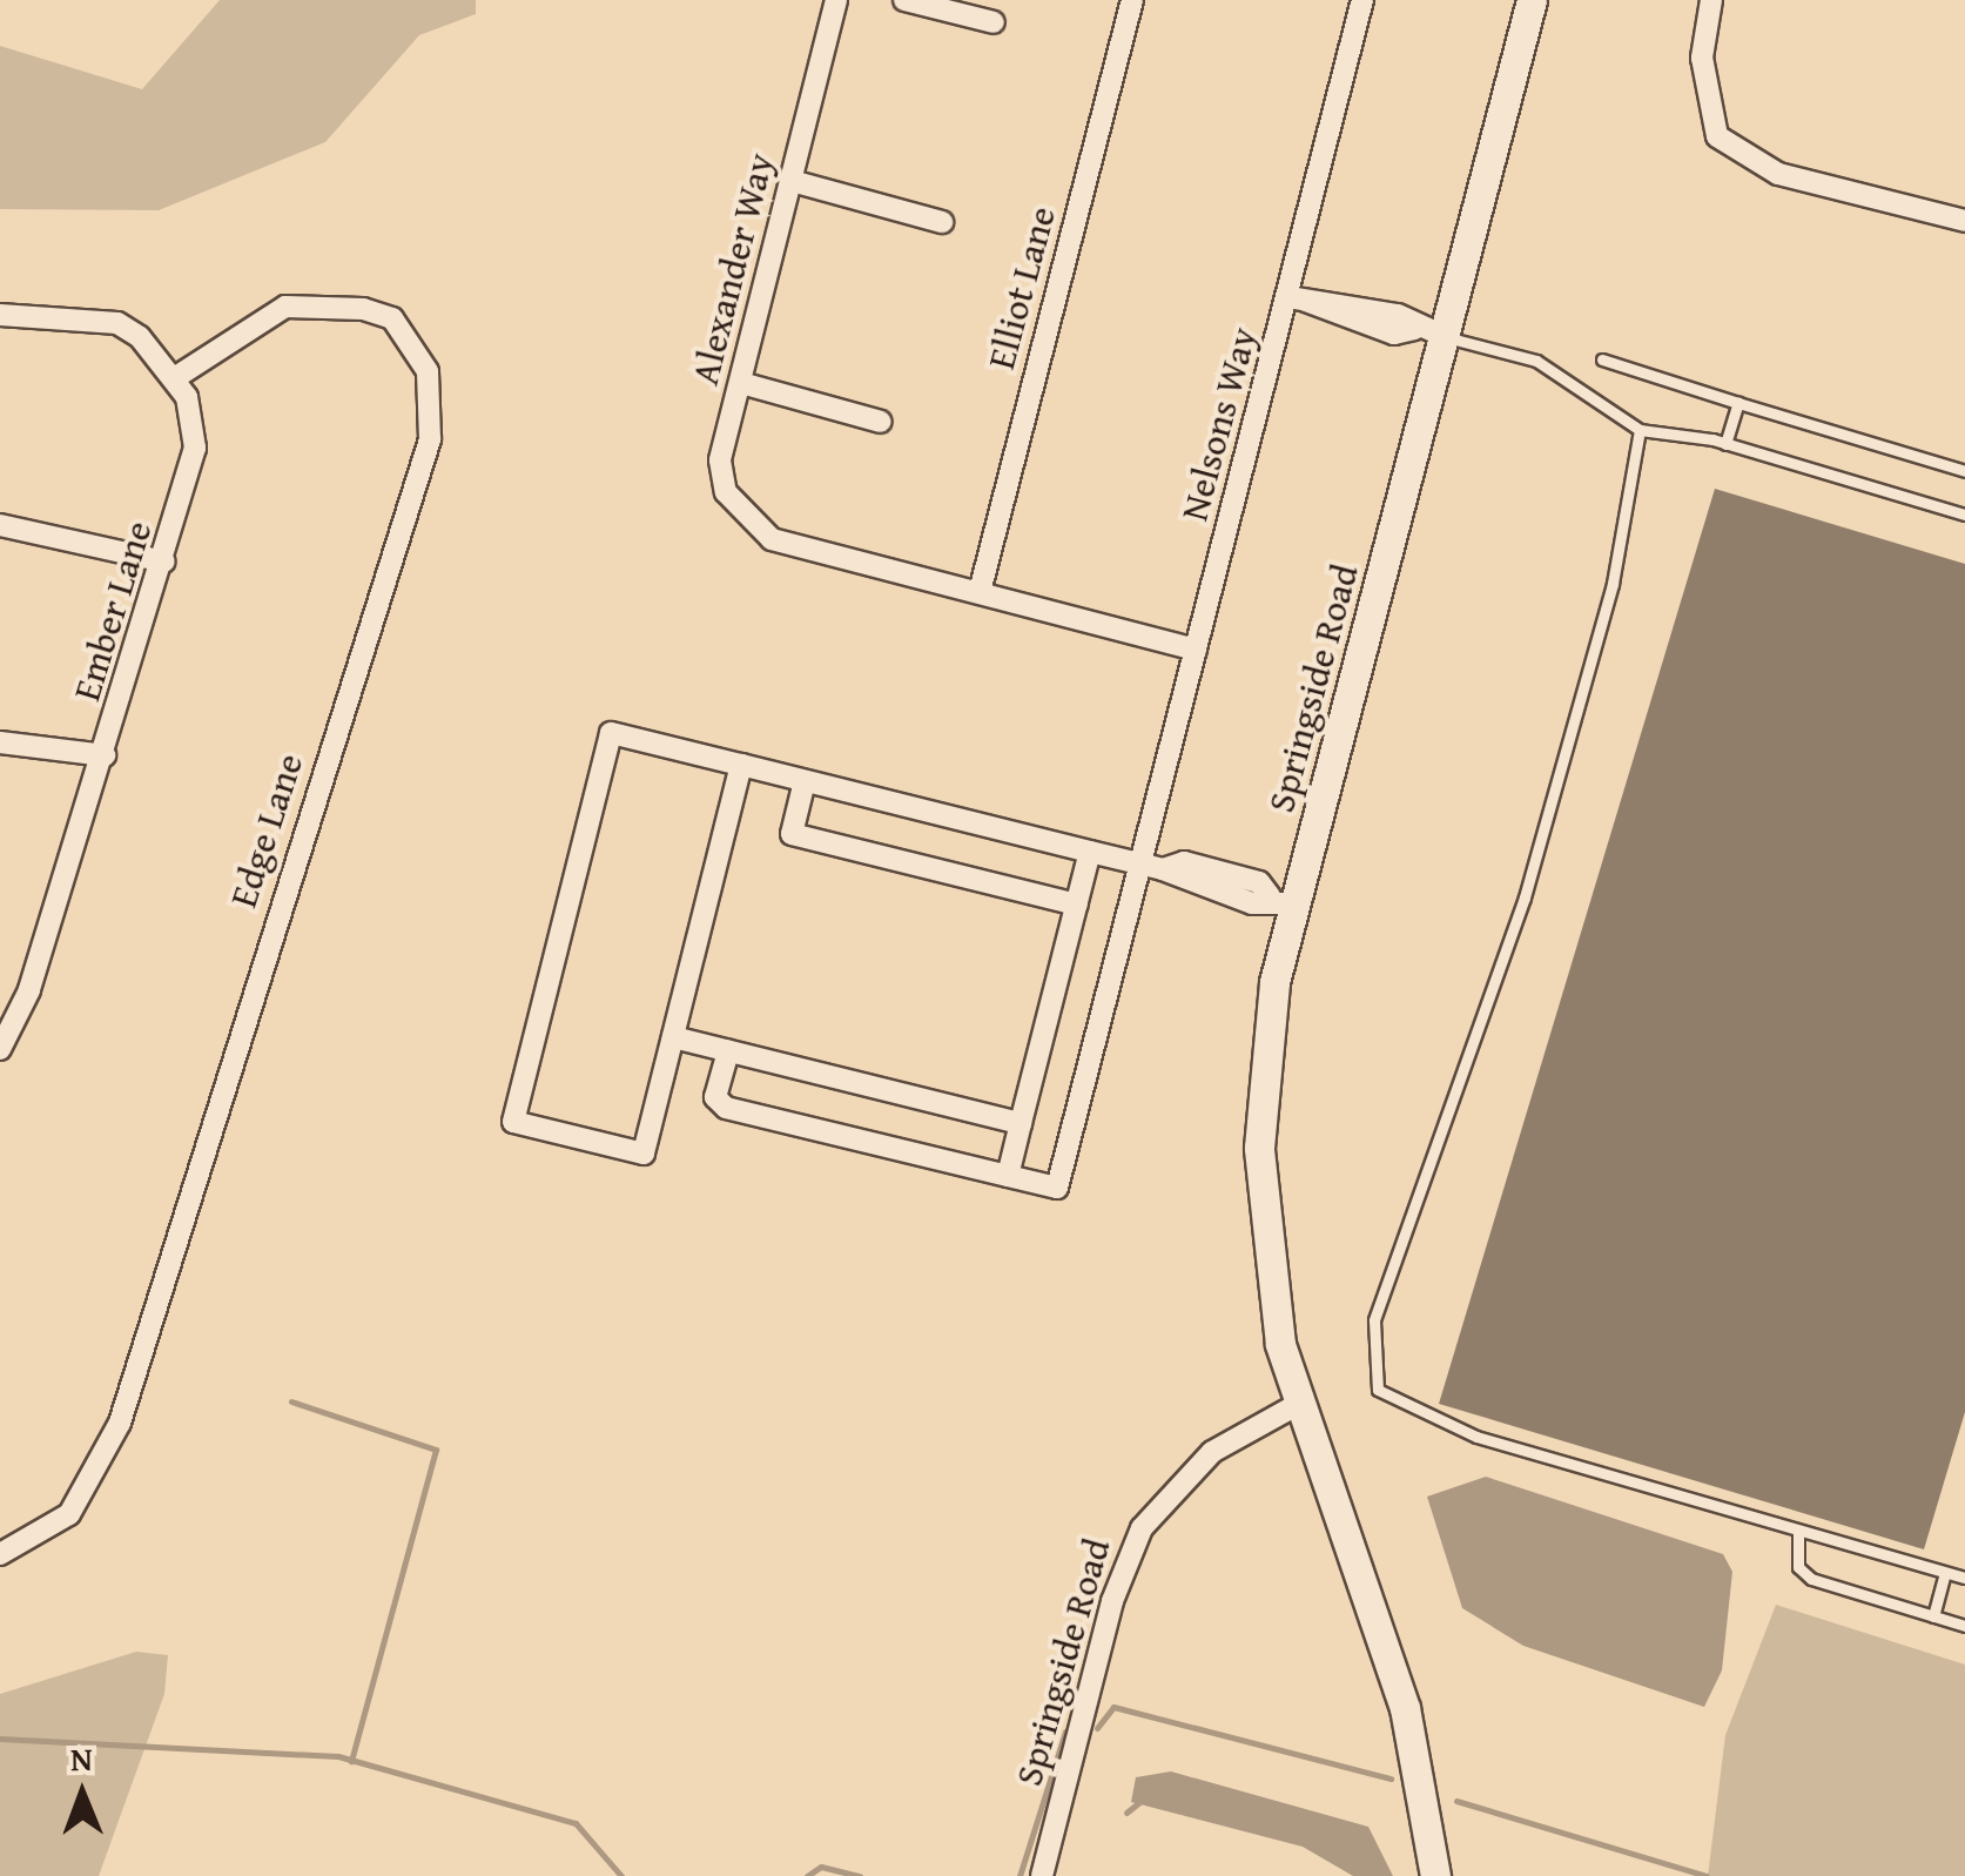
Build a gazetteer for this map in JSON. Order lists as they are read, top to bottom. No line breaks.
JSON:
{"streets":{"main road":["Springside Road"],"street":["Alexander Way","Elliot Lane","Nelsons Way","Ember Lane","Edge Lane"]},"crossings":[["Alexander Way","Elliot Lane"],["Ember Lane","Edge Lane"]],"north":"top"}
